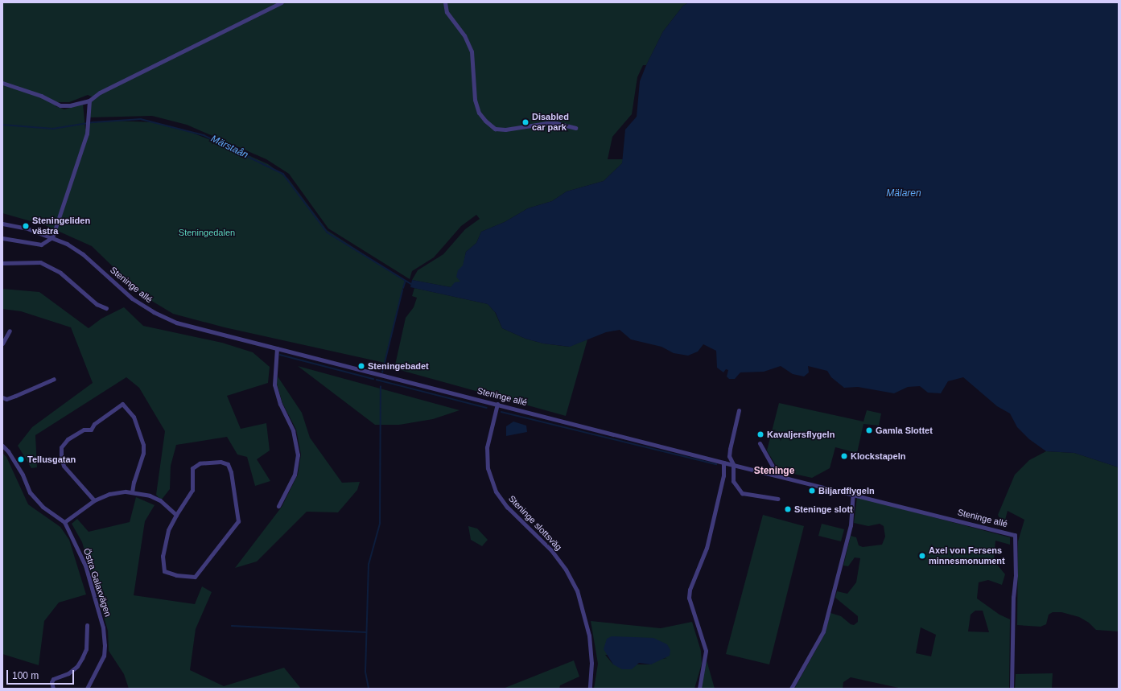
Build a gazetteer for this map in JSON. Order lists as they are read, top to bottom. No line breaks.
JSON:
{"streets":{"street":["Steninge allé","Steninge slottsväg","Östra Galaxvägen"]},"crossings":[["Steninge allé","Steninge slottsväg"]],"districts":["Steninge"],"water":["Märstaån","Mälaren"],"parks":["Steningedalen"],"places":["Disabled car park","Steningeliden västra","Steningebadet","Gamla Slottet","Kavaljersflygeln","Klockstapeln","Tellusgatan","Biljardflygeln","Steninge slott","Axel von Fersens minnesmonument"],"scale_bar":"100 m"}
